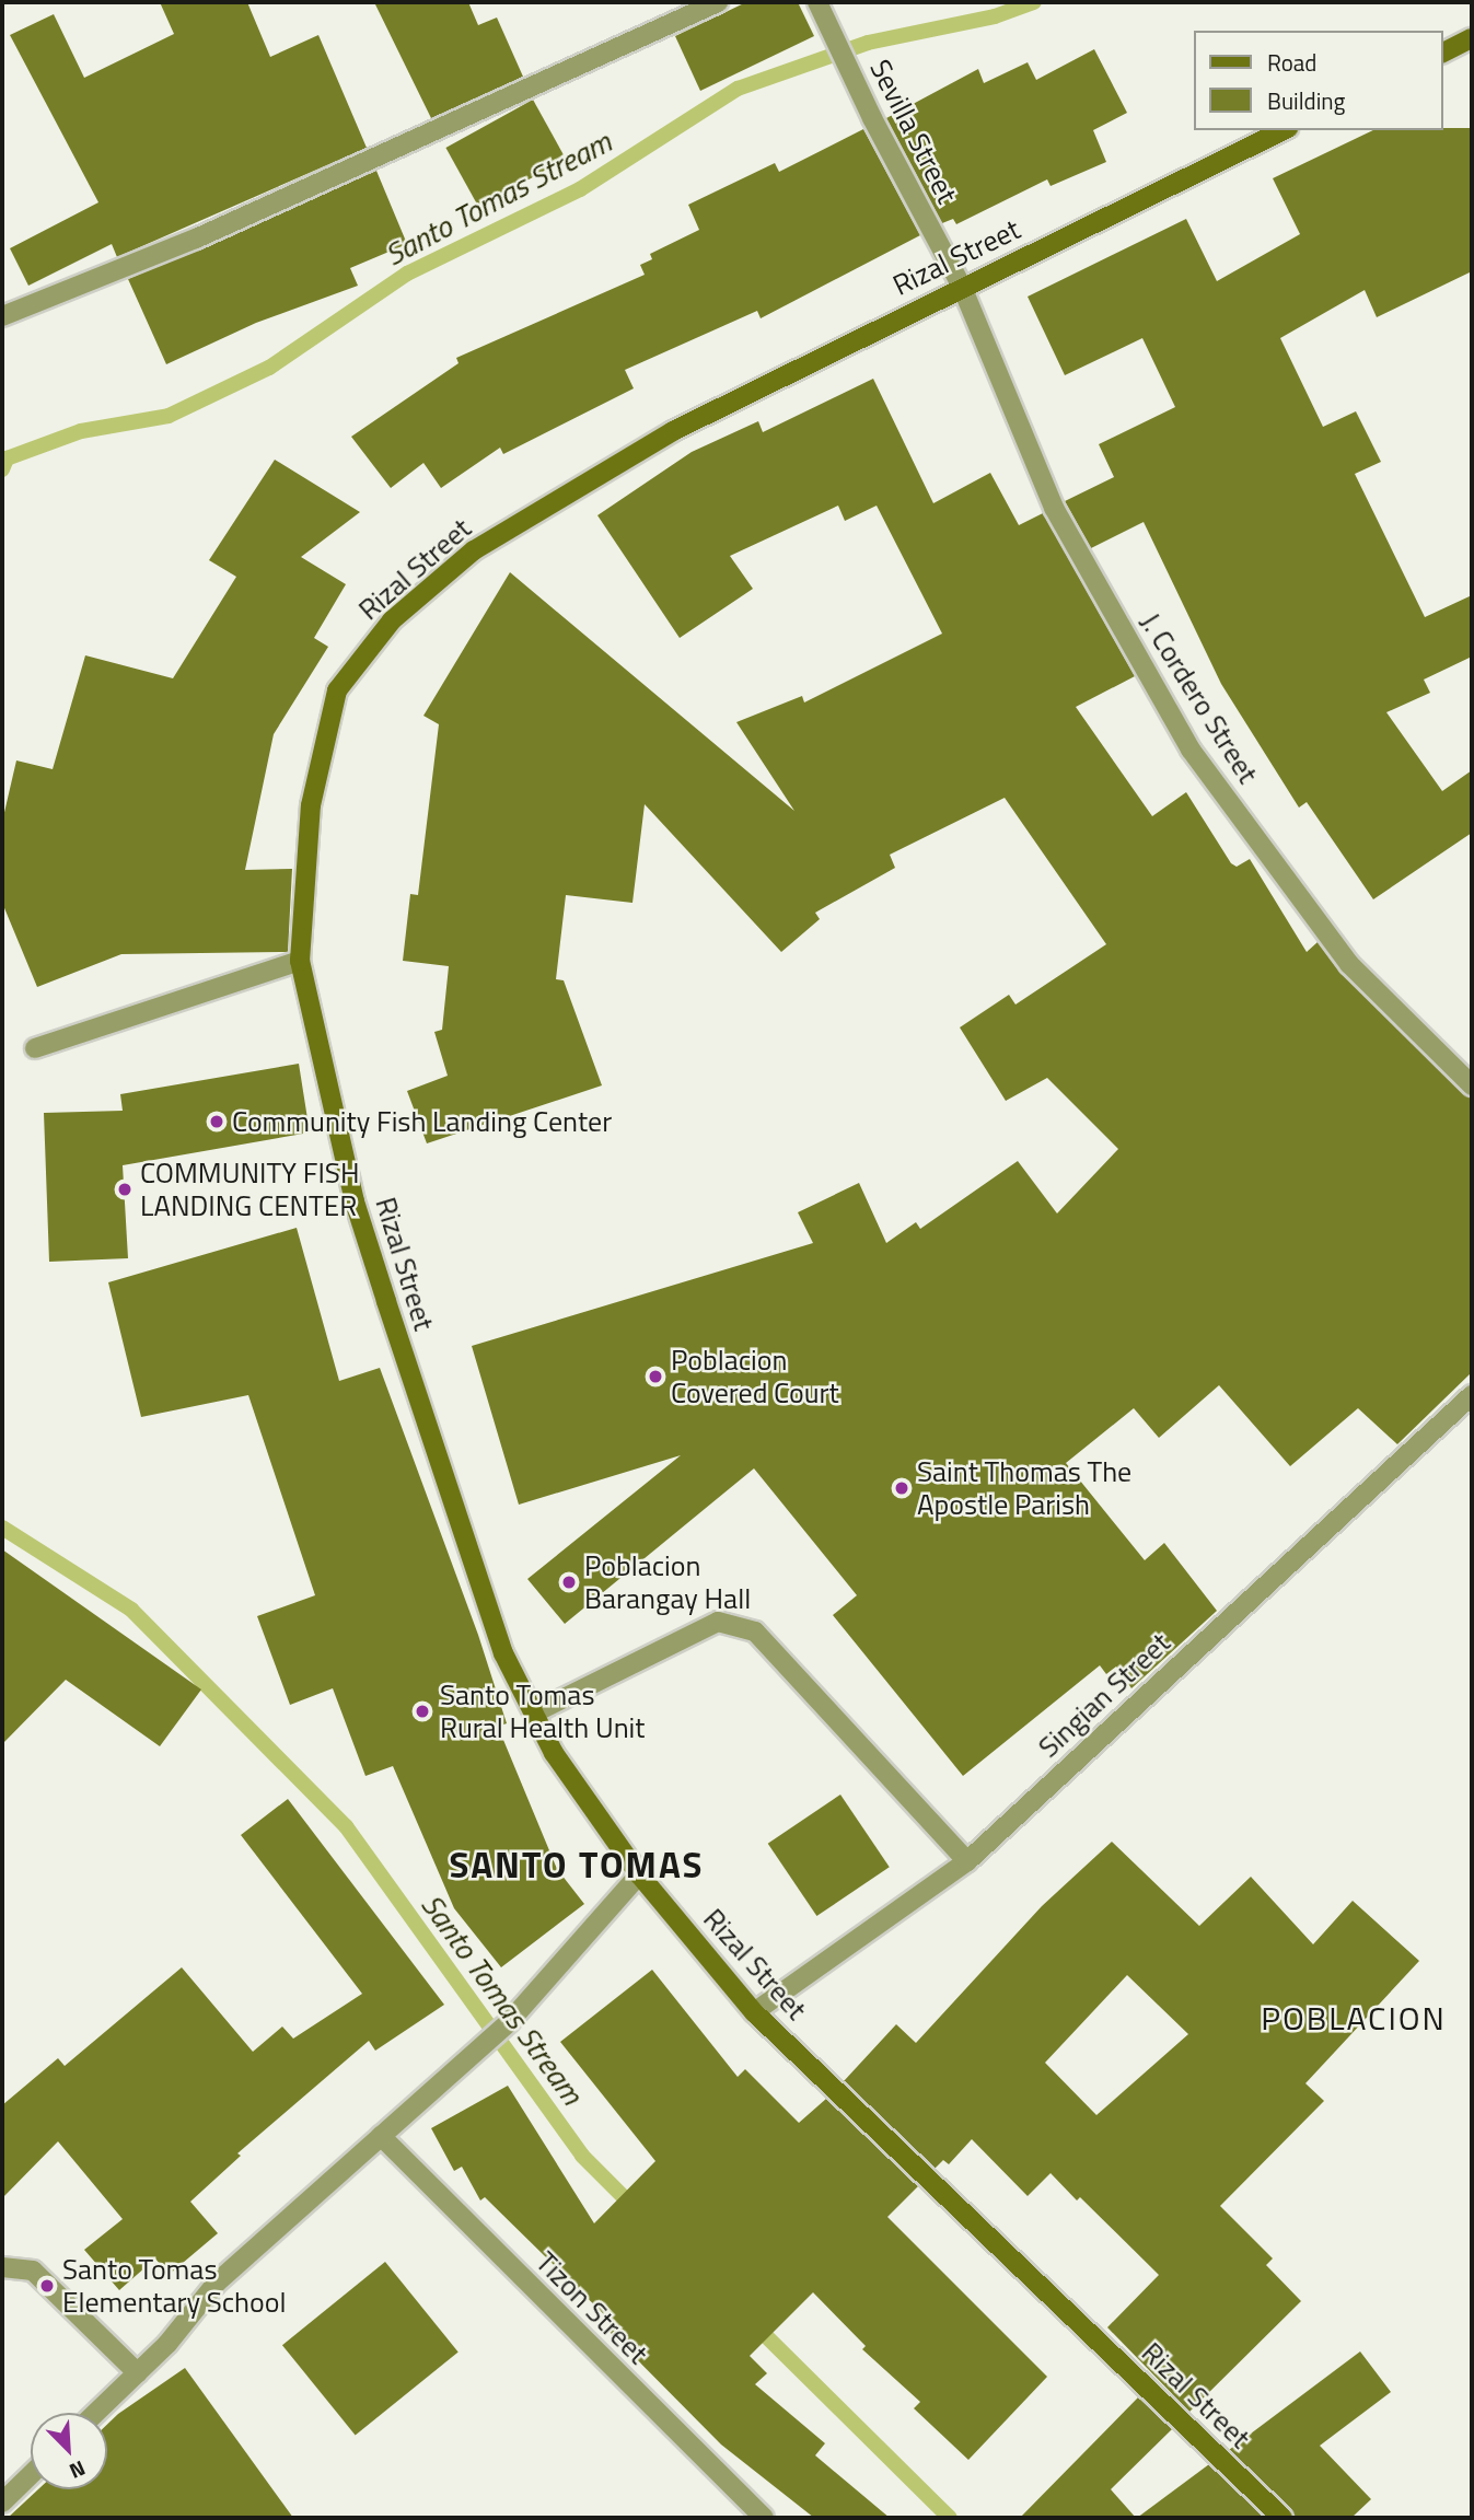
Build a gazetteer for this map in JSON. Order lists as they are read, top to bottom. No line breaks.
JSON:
{"streets":{"street":["Sevilla Street","Rizal Street","J. Cordero Street","Singian Street","Tizon Street"]},"crossings":[["Sevilla Street","Rizal Street"],["Sevilla Street","J. Cordero Street"],["Rizal Street","J. Cordero Street"],["Rizal Street","Singian Street"]],"districts":["SANTO TOMAS","POBLACION"],"water":["Santo Tomas Stream"],"places":["Community Fish Landing Center","COMMUNITY FISH LANDING CENTER","Poblacion Covered Court","Saint Thomas The Apostle Parish","Poblacion Barangay Hall","Santo Tomas Rural Health Unit","Santo Tomas Elementary School"],"legend":["Road","Building"],"north":"bottom right"}
